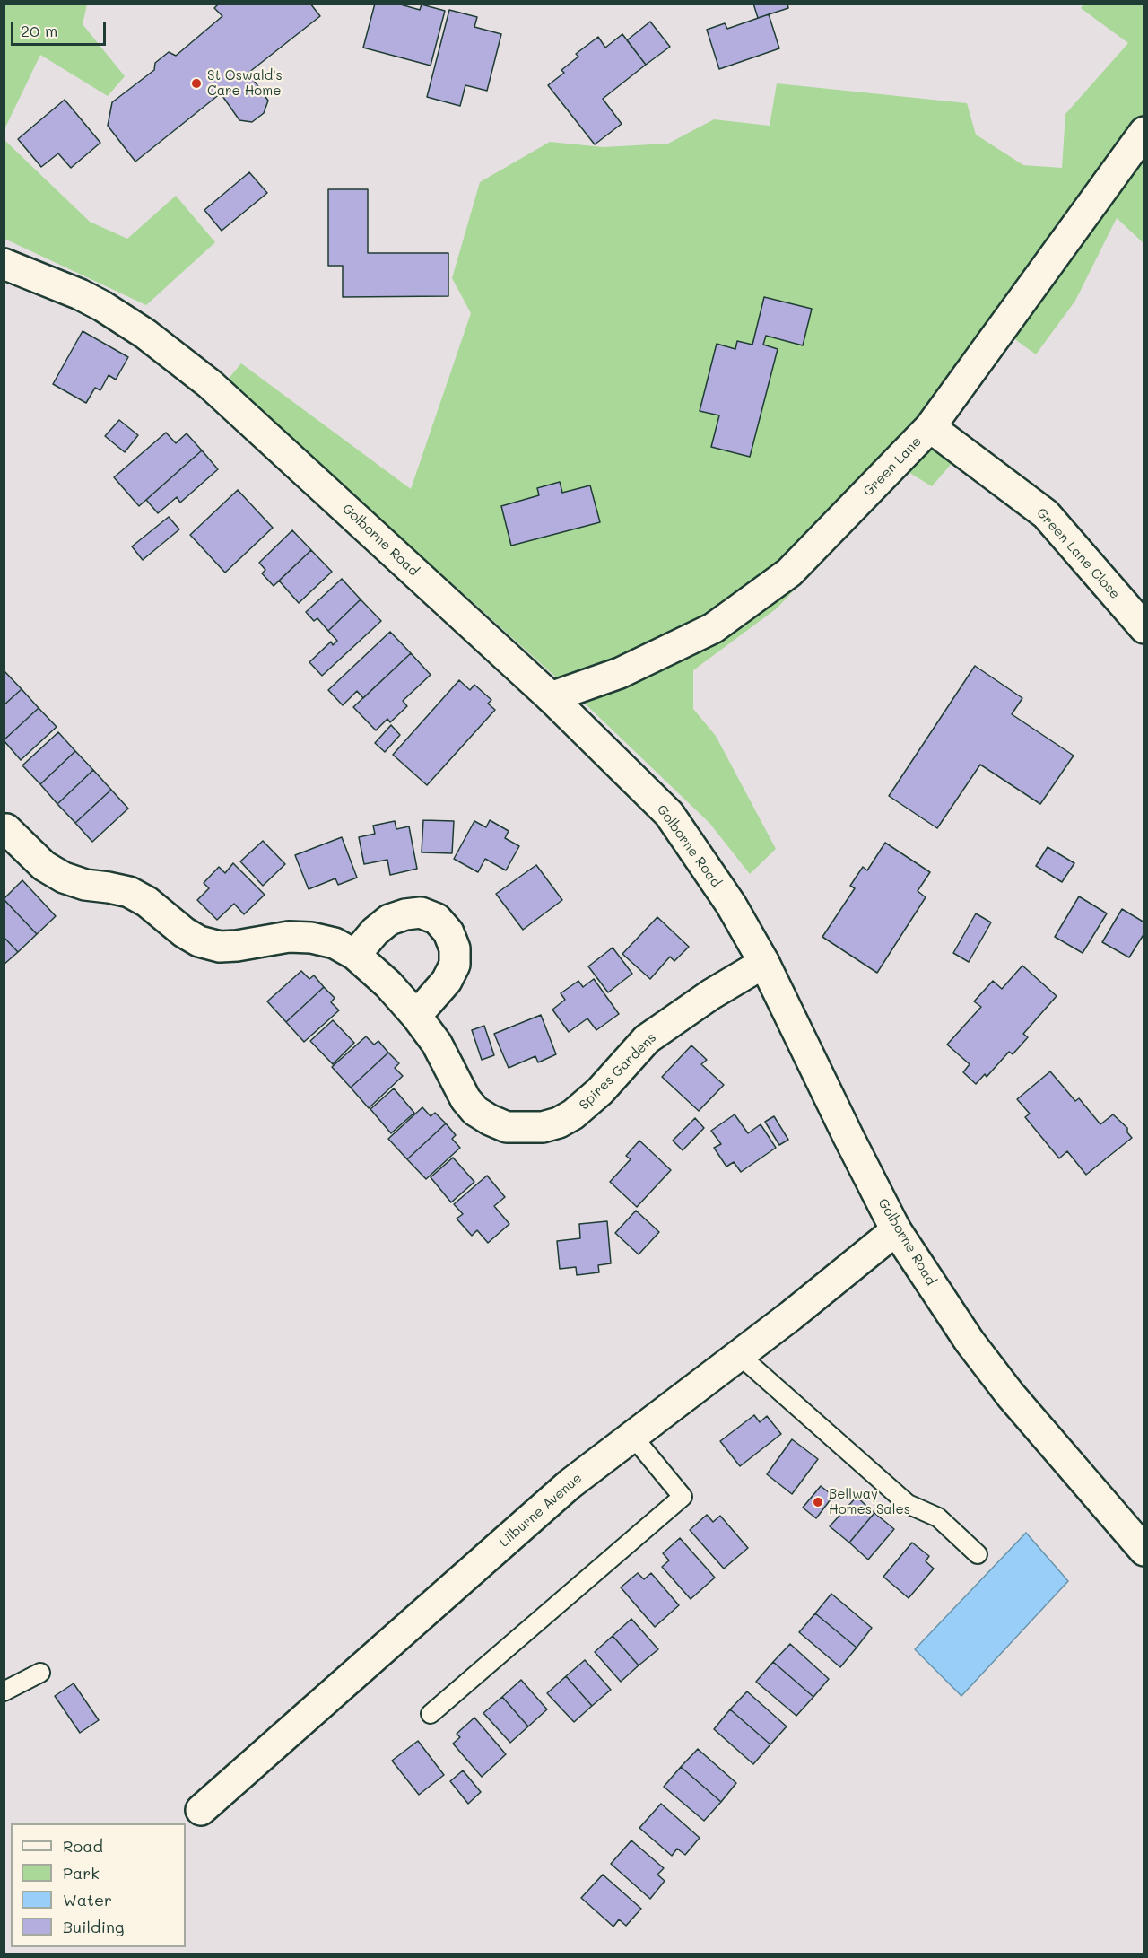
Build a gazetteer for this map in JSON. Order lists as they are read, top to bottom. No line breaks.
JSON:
{"streets":{"street":["Green Lane","Golborne Road","Green Lane Close","Spires Gardens","Lilburne Avenue"]},"crossings":[["Green Lane","Golborne Road"],["Green Lane","Green Lane Close"],["Golborne Road","Spires Gardens"],["Golborne Road","Lilburne Avenue"]],"places":["St Oswald's Care Home","Bellway Homes Sales"],"legend":["Road","Park","Water","Building"],"scale_bar":"20 m"}
